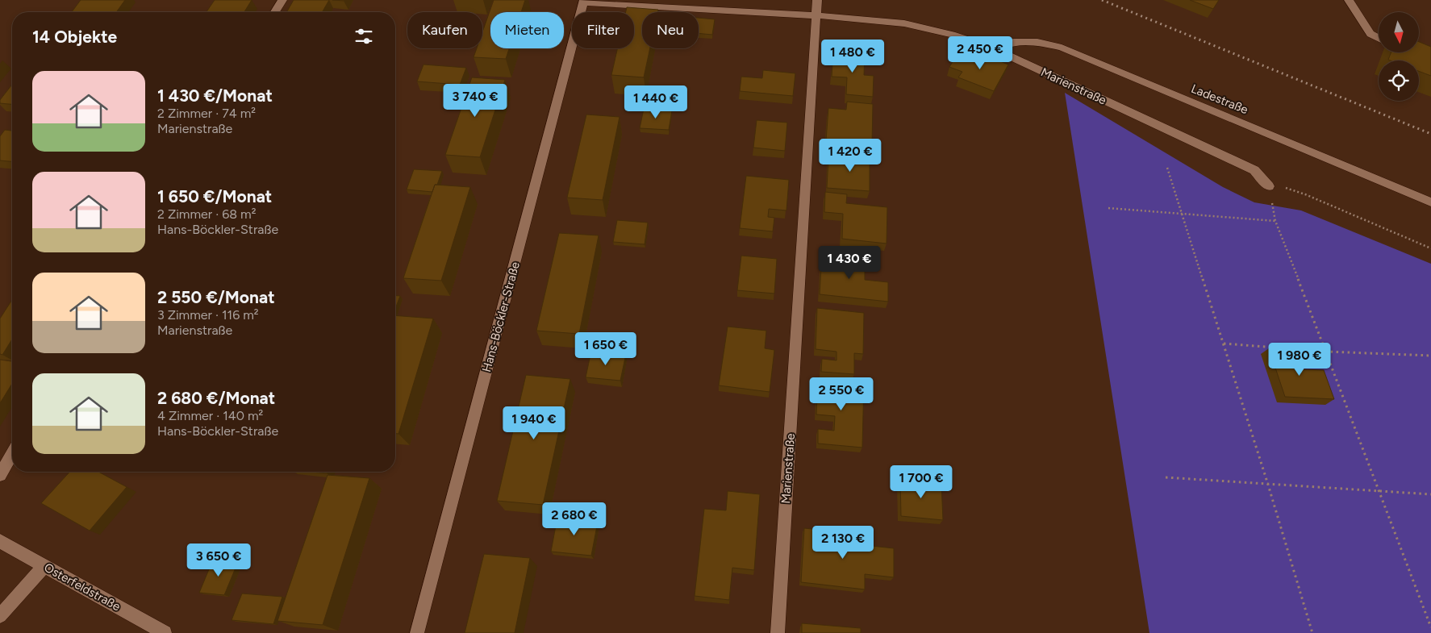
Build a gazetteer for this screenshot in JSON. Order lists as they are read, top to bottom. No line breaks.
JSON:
{"streets":{"street":["Marienstraße","Ladestraße","Hans-Böckler-Straße","Osterfeldstraße"]},"crossings":[["Marienstraße","Ladestraße"],["Marienstraße","Hans-Böckler-Straße"]],"north":"bottom","page":{"chip":["Kaufen","Mieten","Filter","Neu"],"heading":"14 Objekte","price":["2 450 €","1 480 €","3 740 €","1 440 €","1 420 €","1 430 €","1 650 €","1 980 €","2 550 €","1 940 €","1 700 €","2 680 €","2 130 €","3 650 €"],"list":[{"name":"1 430 €/Monat","note":"2 Zimmer · 74 m² · Marienstraße"},{"name":"1 650 €/Monat","note":"2 Zimmer · 68 m² · Hans-Böckler-Straße"},{"name":"2 550 €/Monat","note":"3 Zimmer · 116 m² · Marienstraße"},{"name":"2 680 €/Monat","note":"4 Zimmer · 140 m² · Hans-Böckler-Straße"}]}}
